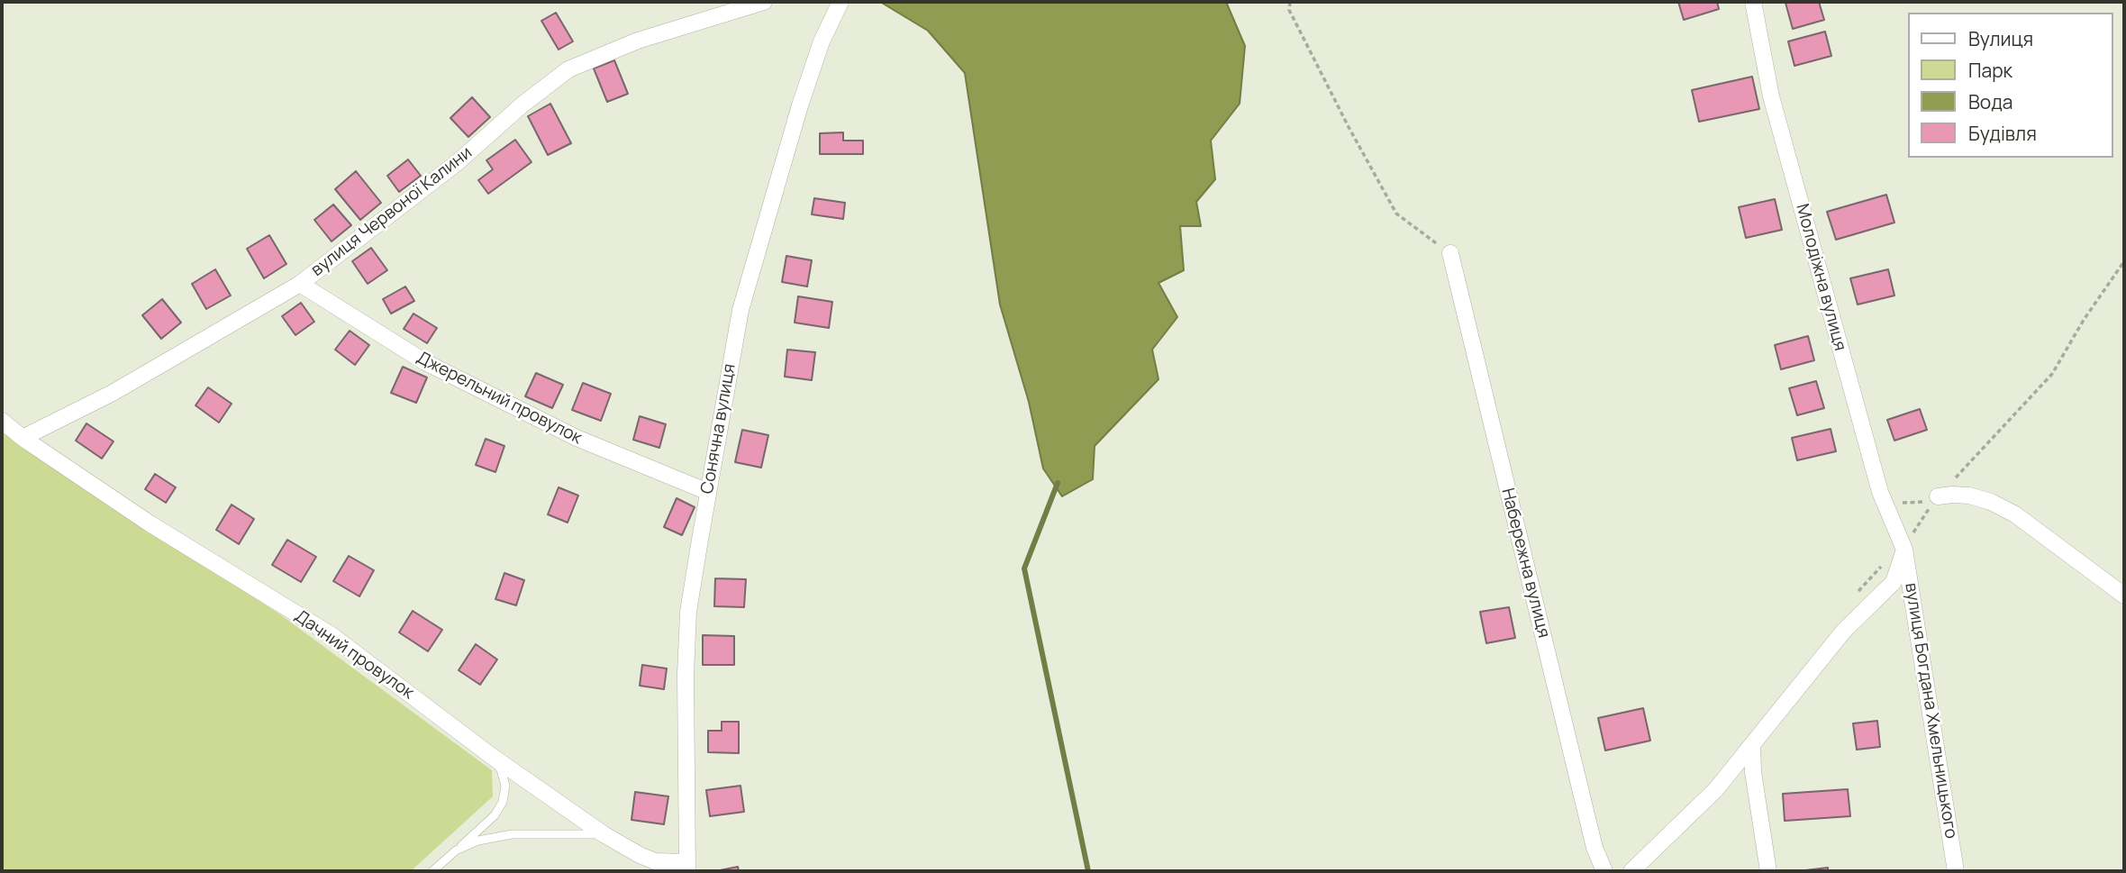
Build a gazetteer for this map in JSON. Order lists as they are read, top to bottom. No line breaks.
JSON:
{"streets":{"street":["вулиця Червоної Калини","Молодіжна вулиця","Джерельний провулок","Сонячна вулиця","Набережна вулиця","Дачний провулок","вулиця Богдана Хмельницького"]},"crossings":[["вулиця Червоної Калини","Джерельний провулок"],["вулиця Червоної Калини","Дачний провулок"],["Молодіжна вулиця","вулиця Богдана Хмельницького"],["Джерельний провулок","Сонячна вулиця"],["Сонячна вулиця","Дачний провулок"]],"legend":["Вулиця","Парк","Вода","Будівля"]}
